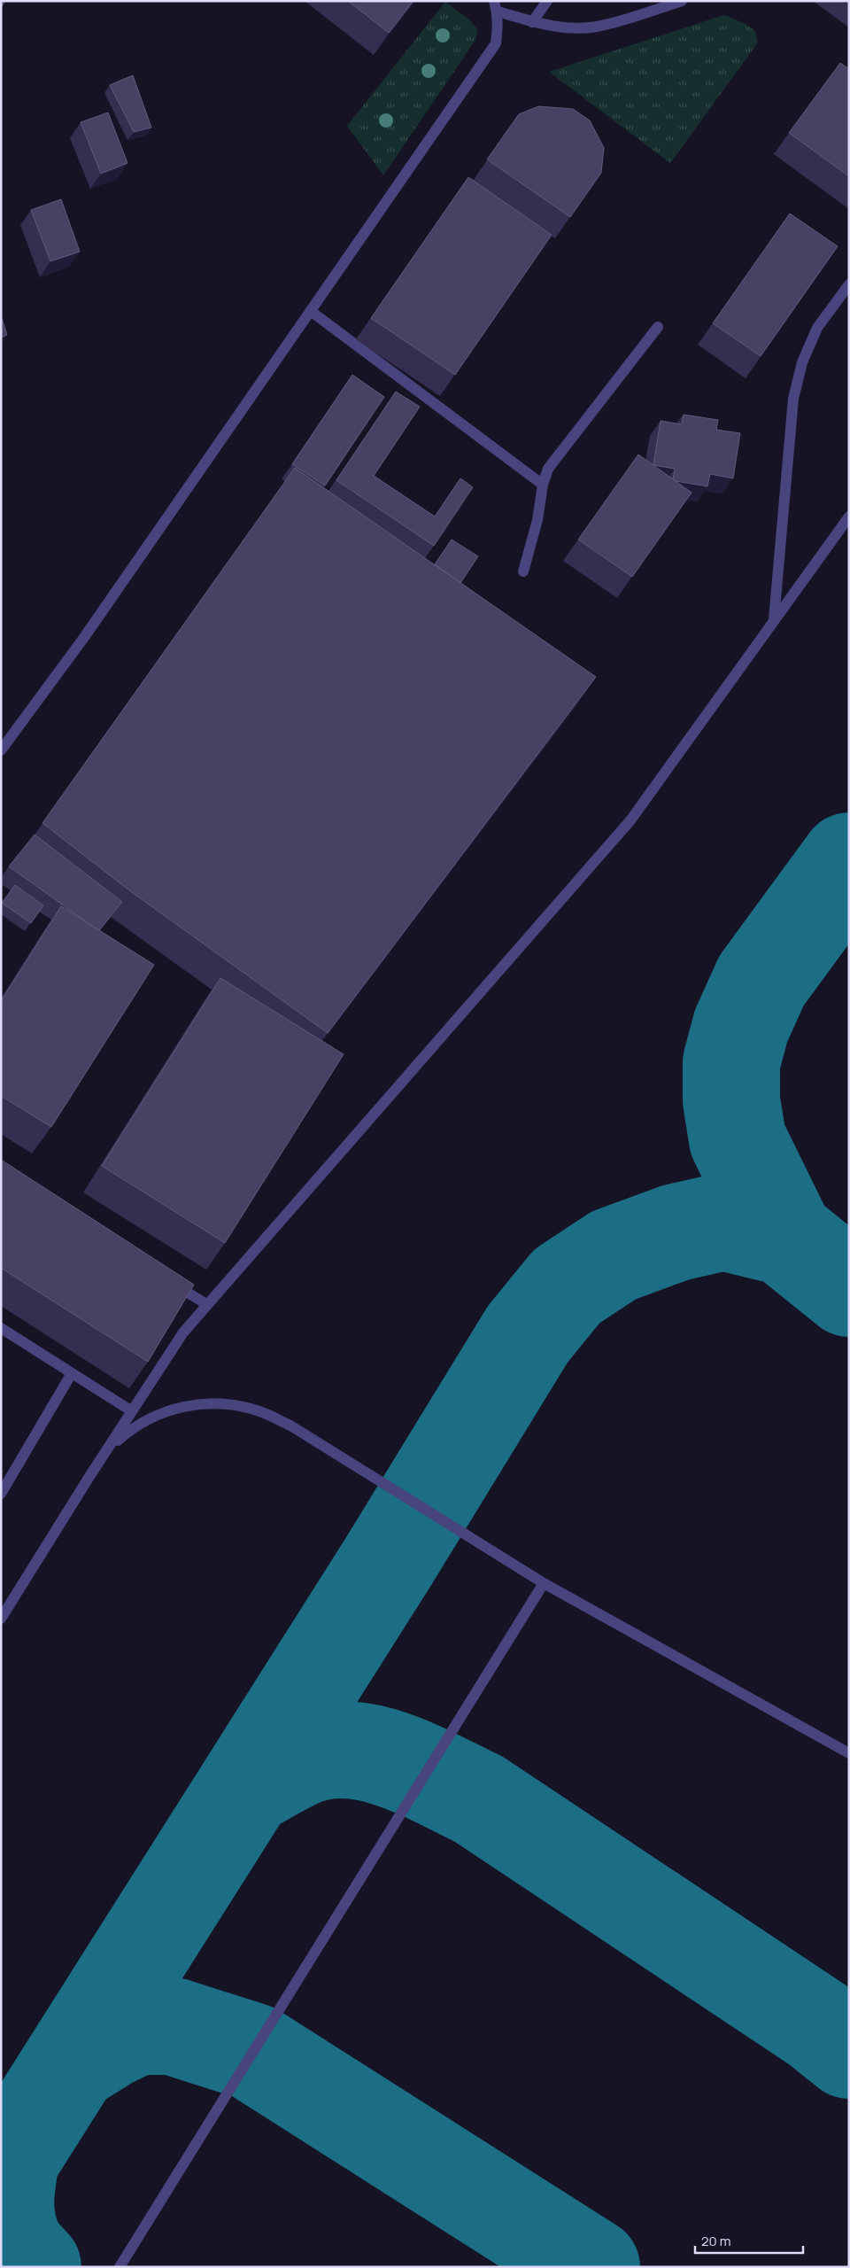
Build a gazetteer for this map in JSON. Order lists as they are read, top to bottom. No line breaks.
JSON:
{"scale_bar":"20 m"}
